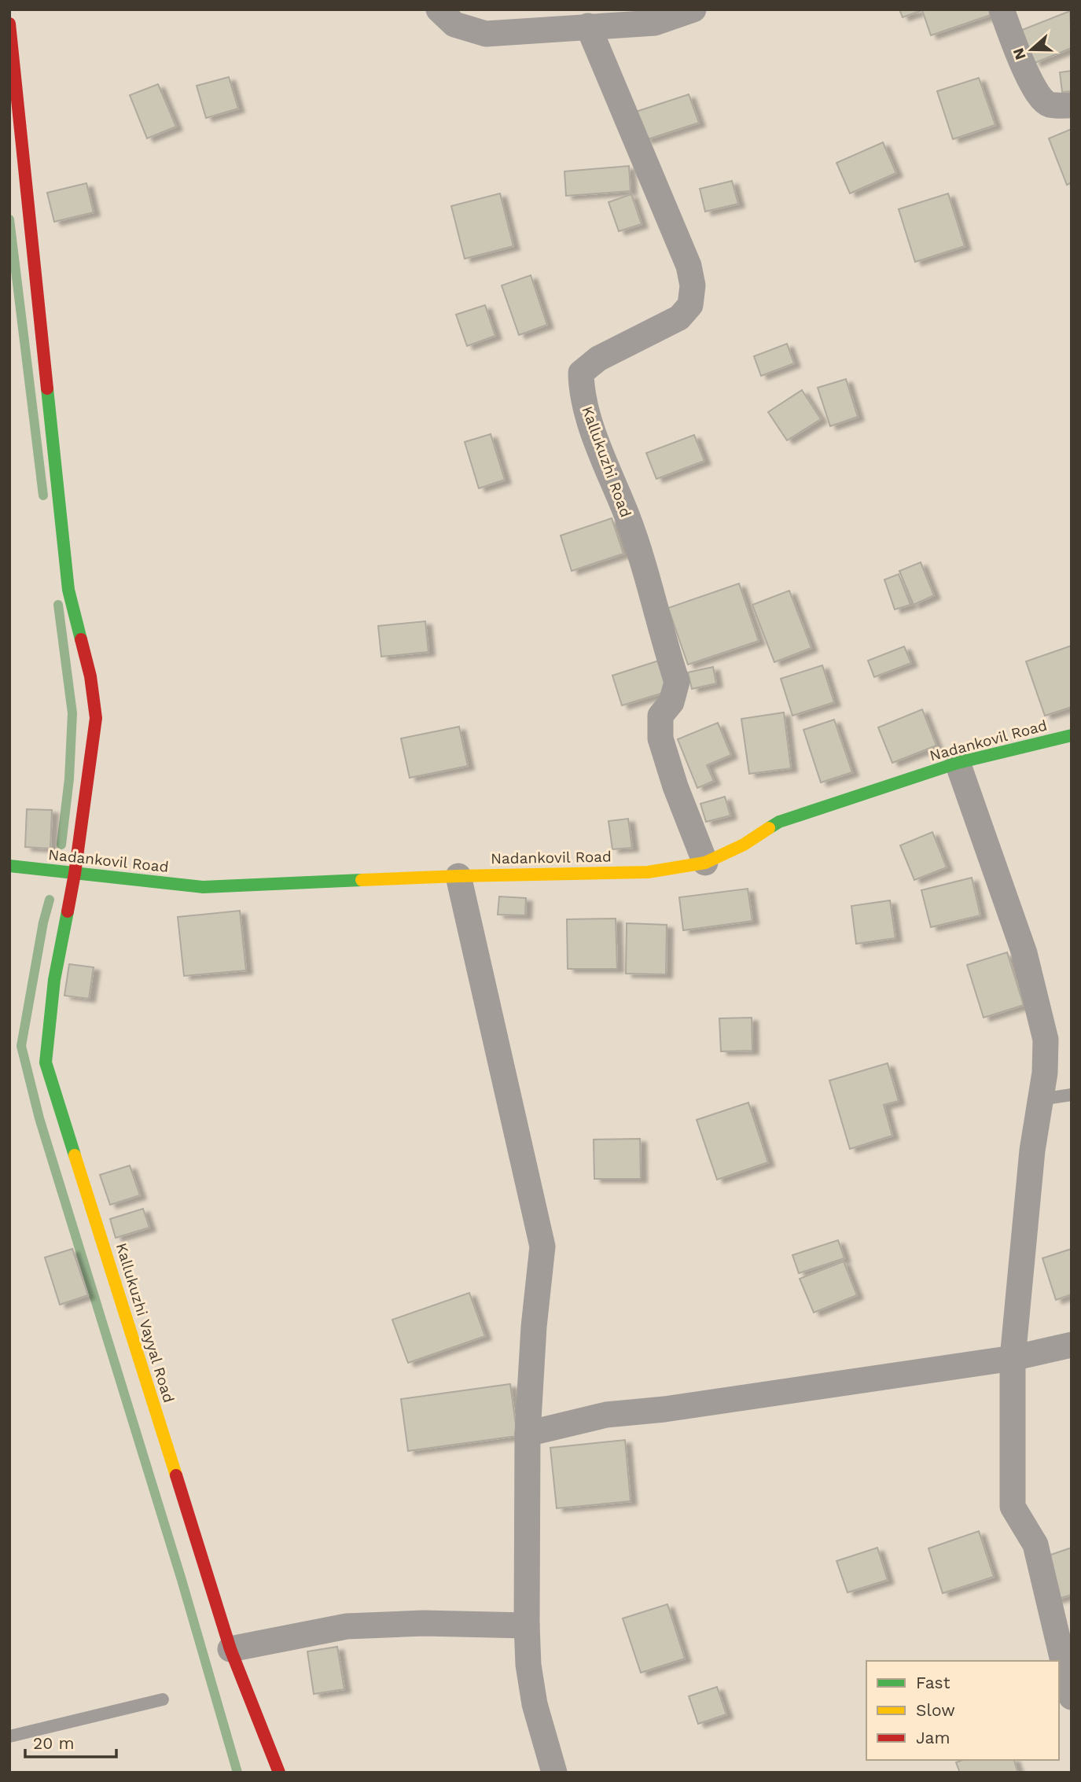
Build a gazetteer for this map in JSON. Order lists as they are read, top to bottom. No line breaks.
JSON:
{"streets":{"street":["Kallukuzhi Road","Nadankovil Road","Kallukuzhi Vayyal Road"]},"crossings":[["Kallukuzhi Road","Nadankovil Road"],["Nadankovil Road","Kallukuzhi Vayyal Road"]],"legend":["Fast","Slow","Jam"],"scale_bar":"20 m","north":"left"}
